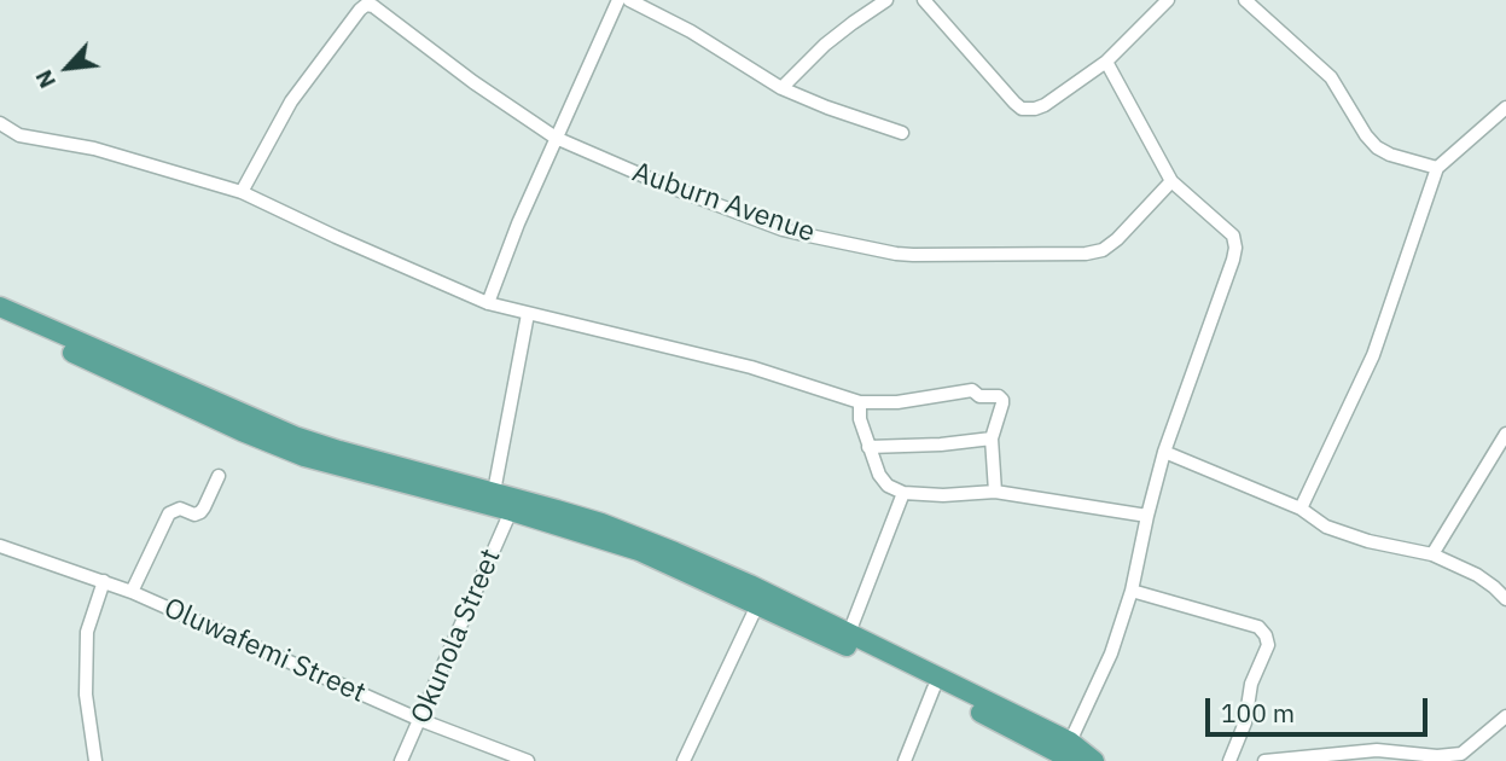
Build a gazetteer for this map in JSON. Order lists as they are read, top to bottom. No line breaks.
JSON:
{"streets":{"street":["Auburn Avenue","Okunola Street","Oluwafemi Street"]},"crossings":[["Okunola Street","Oluwafemi Street"]],"scale_bar":"100 m","north":"bottom left"}
